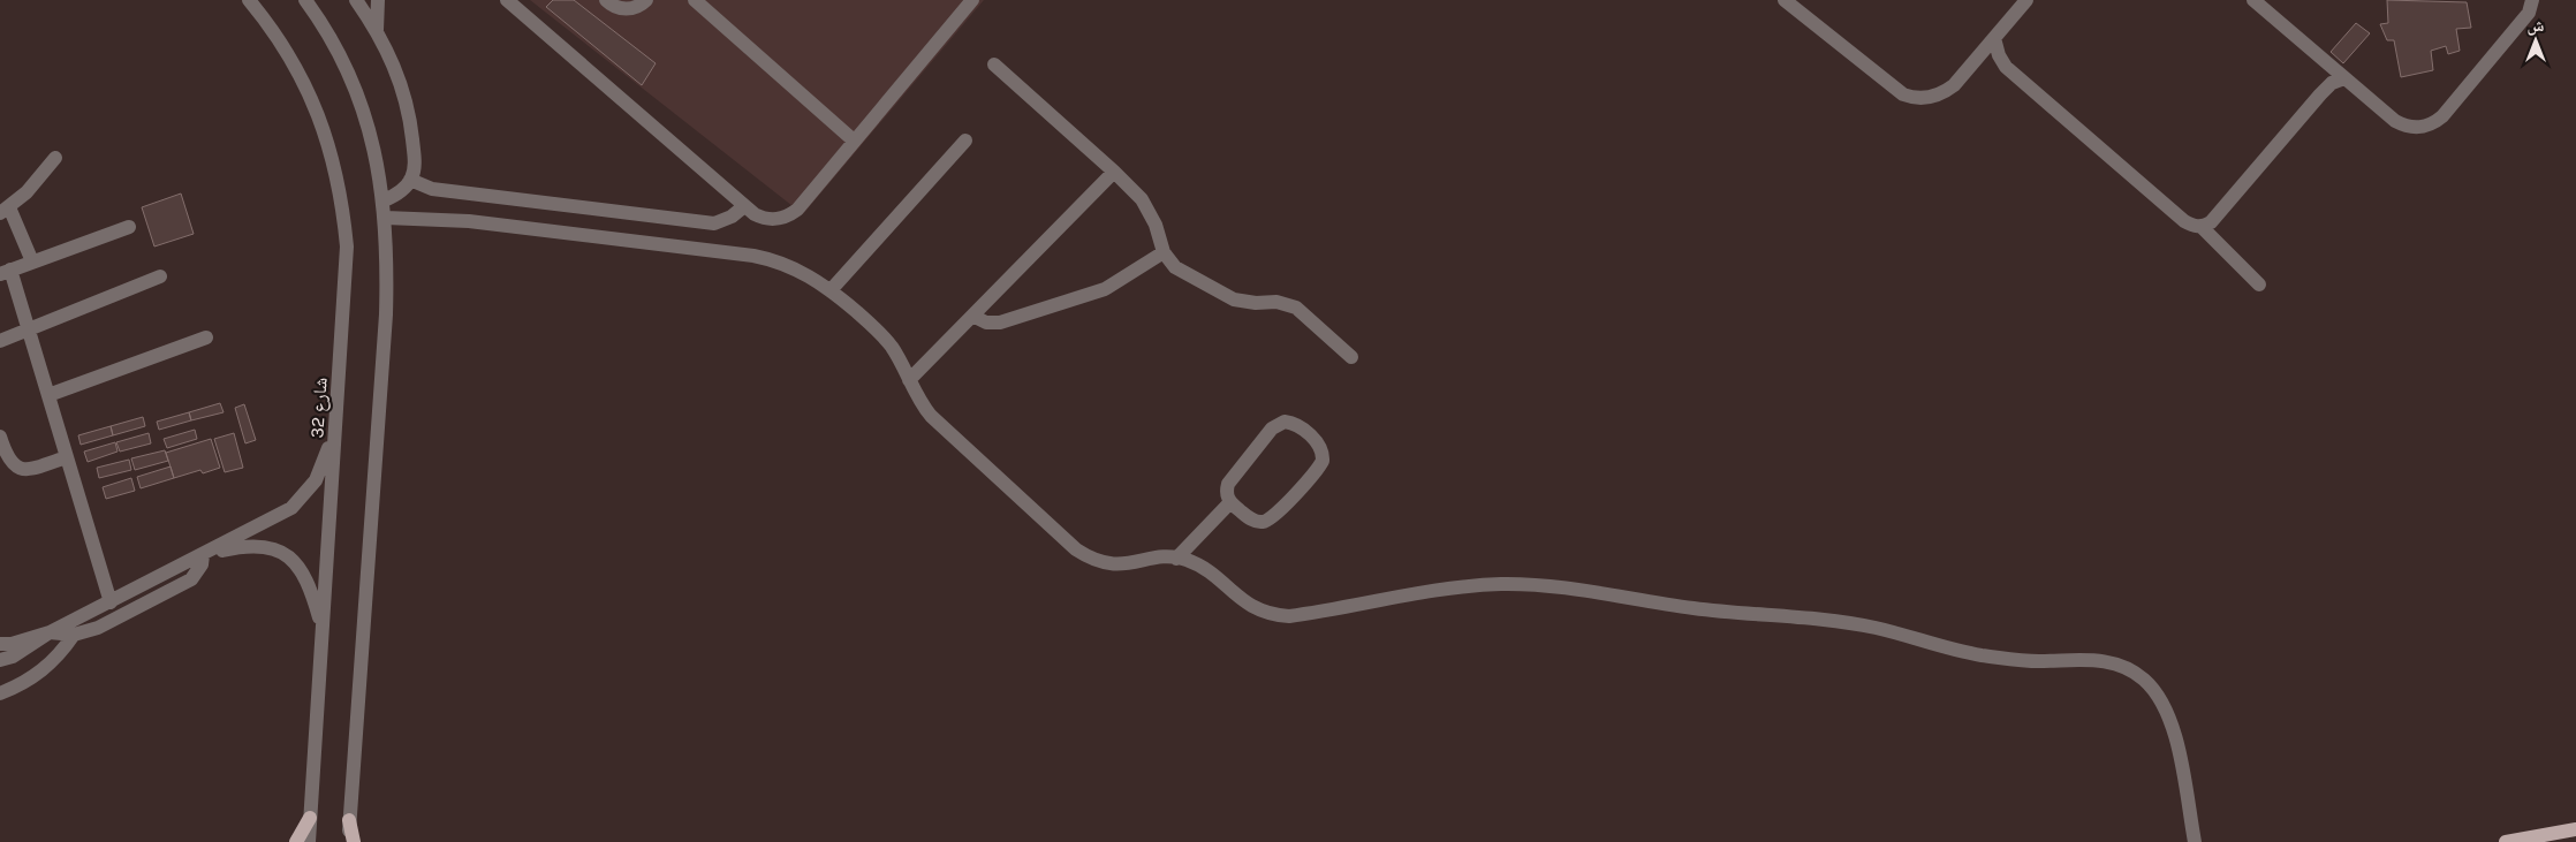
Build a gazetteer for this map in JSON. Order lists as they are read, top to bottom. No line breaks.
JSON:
{"streets":{"street":["شارع 32"]},"north":"top"}
